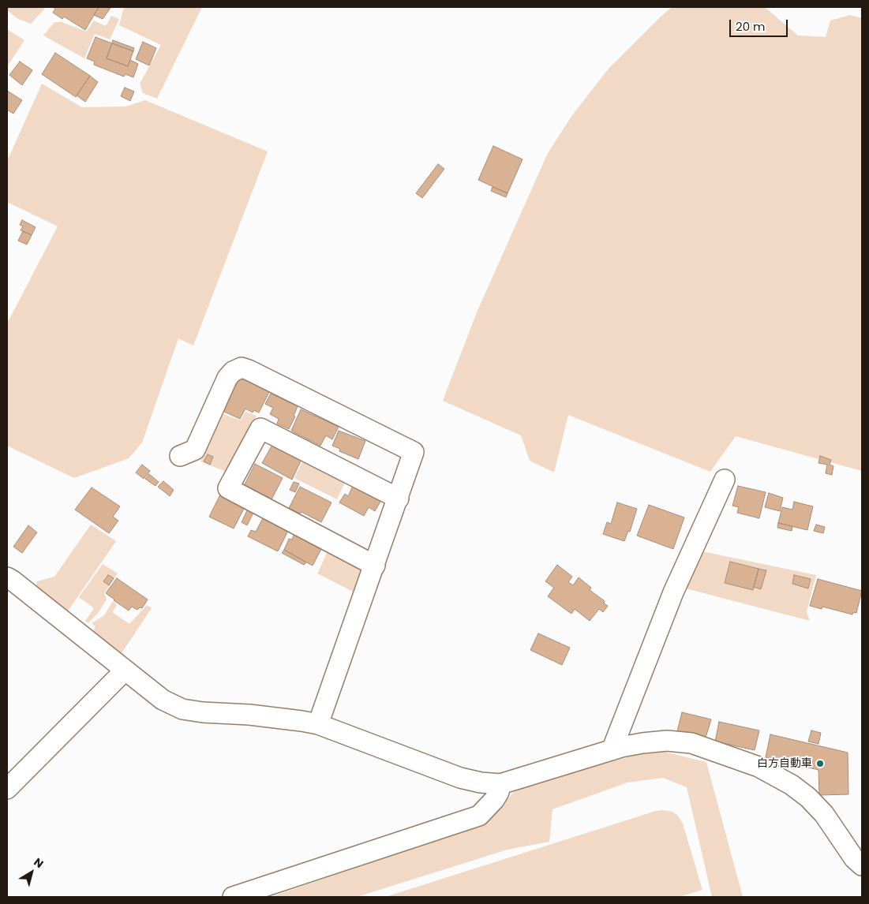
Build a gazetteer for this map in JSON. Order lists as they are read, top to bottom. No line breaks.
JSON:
{"places":["白方自動車"],"scale_bar":"20 m","north":"top right"}
